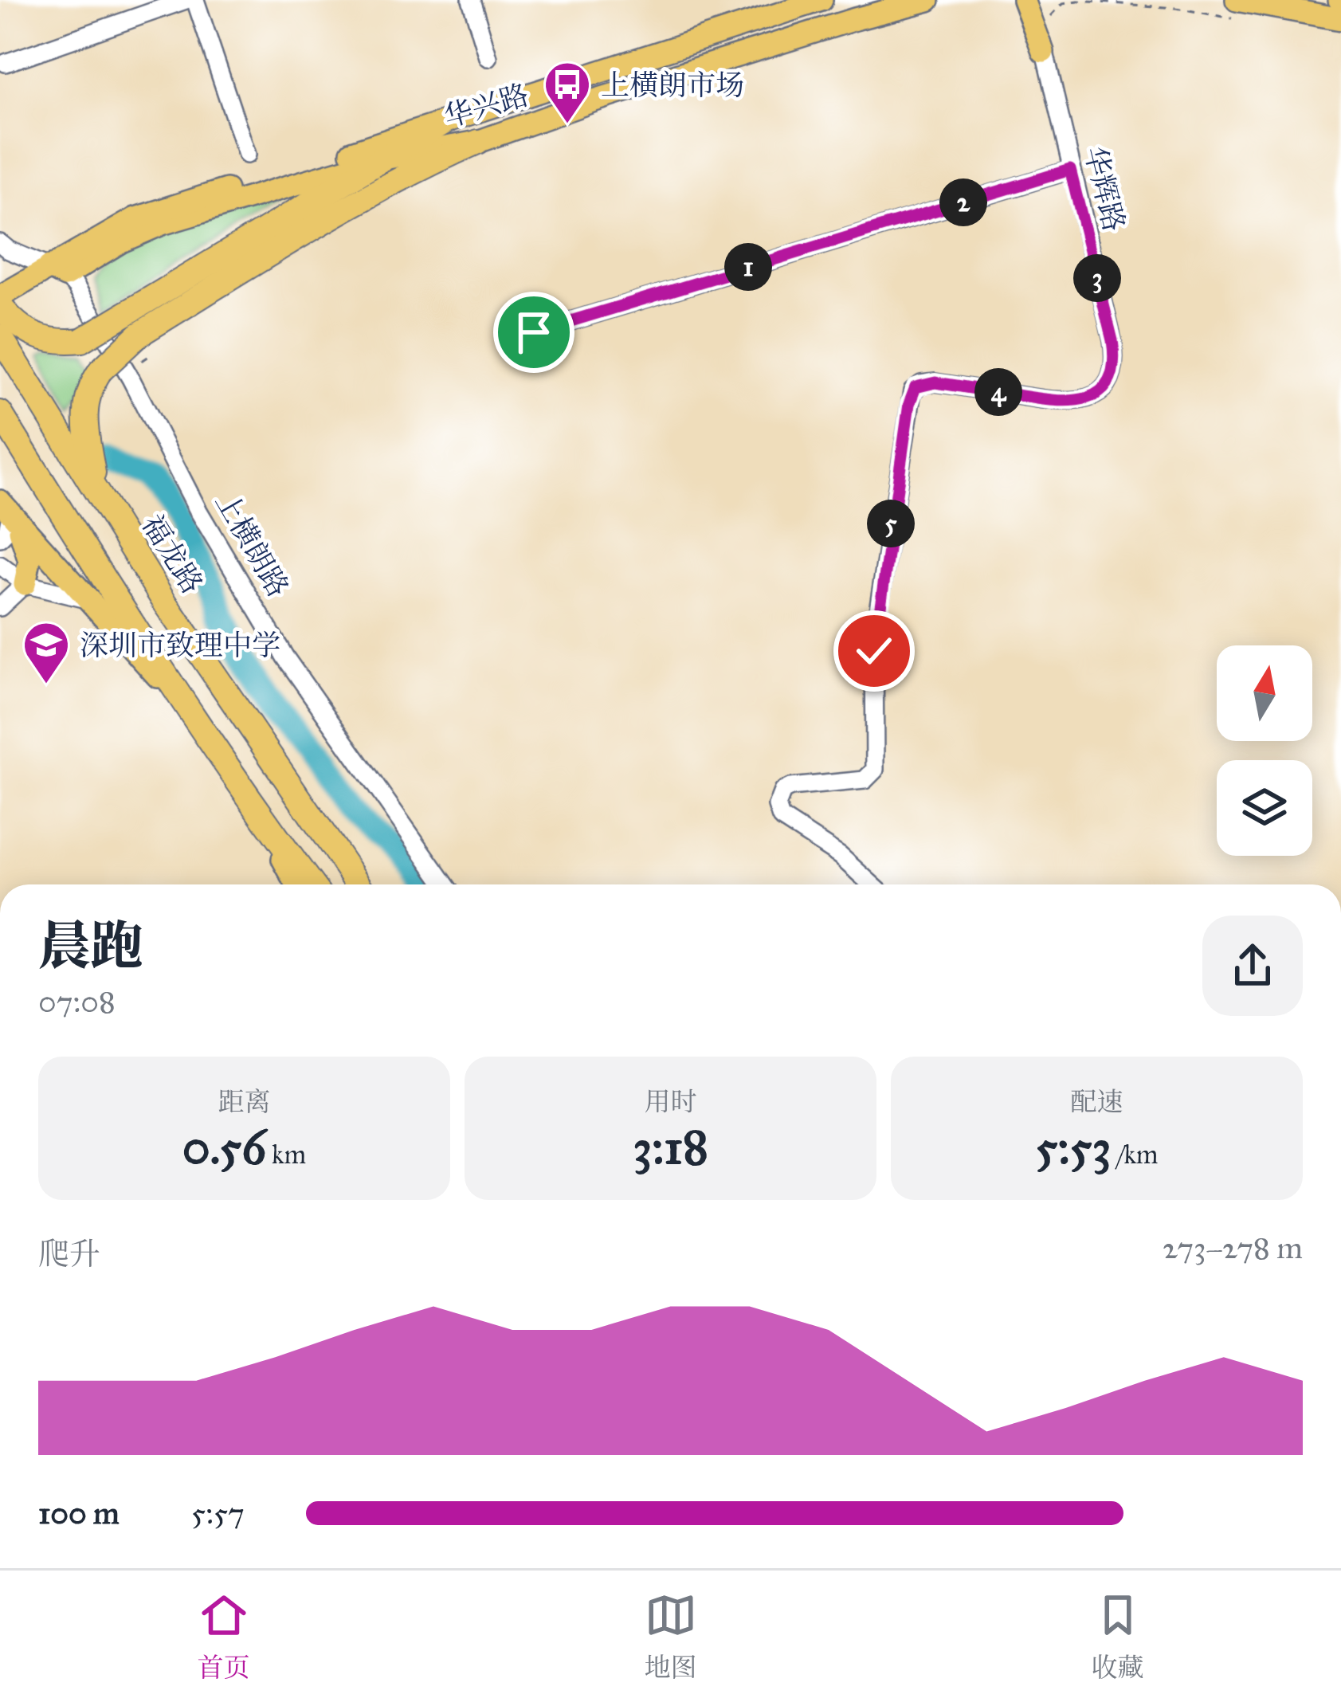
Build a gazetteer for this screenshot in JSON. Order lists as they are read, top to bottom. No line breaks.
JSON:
{"streets":{"highway":["福龙路"],"main road":["华兴路","华辉路"],"street":["上横朗路"]},"crossings":[["华兴路","上横朗路"],["华兴路","福龙路"]],"places":{"bus stop":["上横朗市场"],"school or university":["深圳市致理中学"]},"north":"top","page":{"pins":["2","1","3","4","5"],"heading":["晨跑","07:08"],"stats":[["距离","0.56 km"],["用时","3:18"],["配速","5:53 /km"]],"chart":["爬升","273–278 m"],"list":[{"name":"100 m","note":"5:57"}],"tabs":["首页","地图","收藏"]}}
